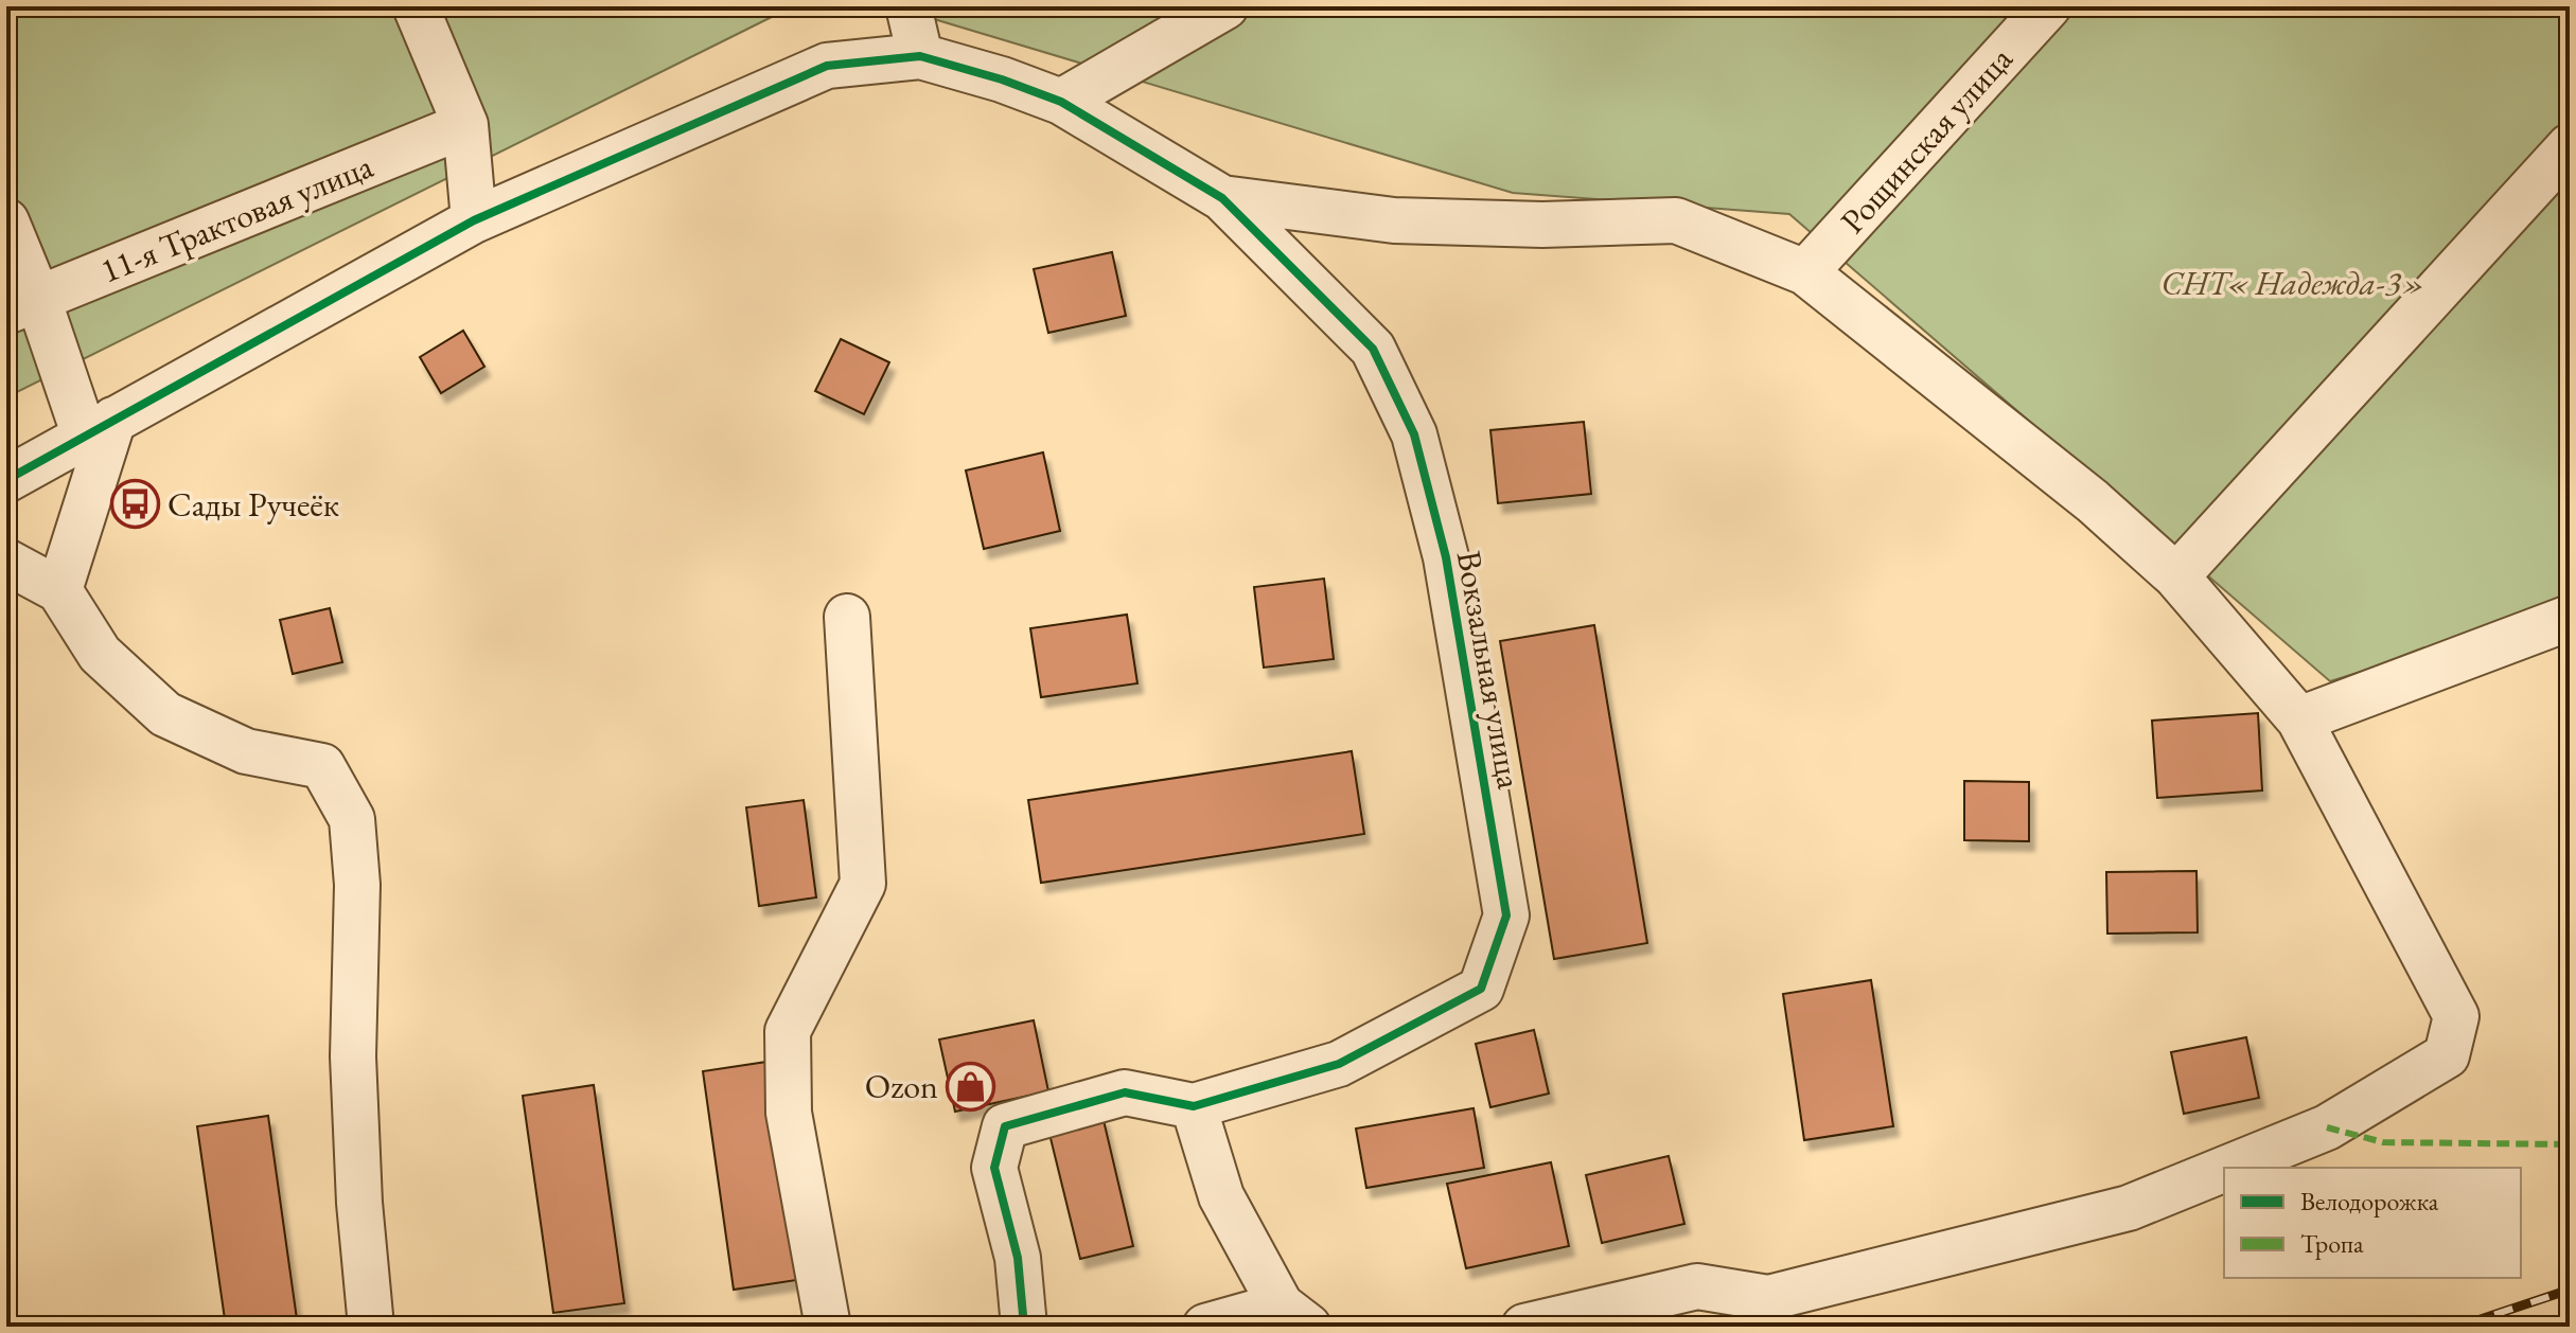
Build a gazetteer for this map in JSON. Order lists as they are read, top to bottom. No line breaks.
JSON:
{"streets":{"street":["Рощинская улица","11-я Трактовая улица","Вокзальная улица"]},"parks":["СНТ« Надежда-3»"],"places":{"bus stop":["Сады Ручеёк"],"shop":["Ozon"]},"legend":["Велодорожка","Тропа"]}
